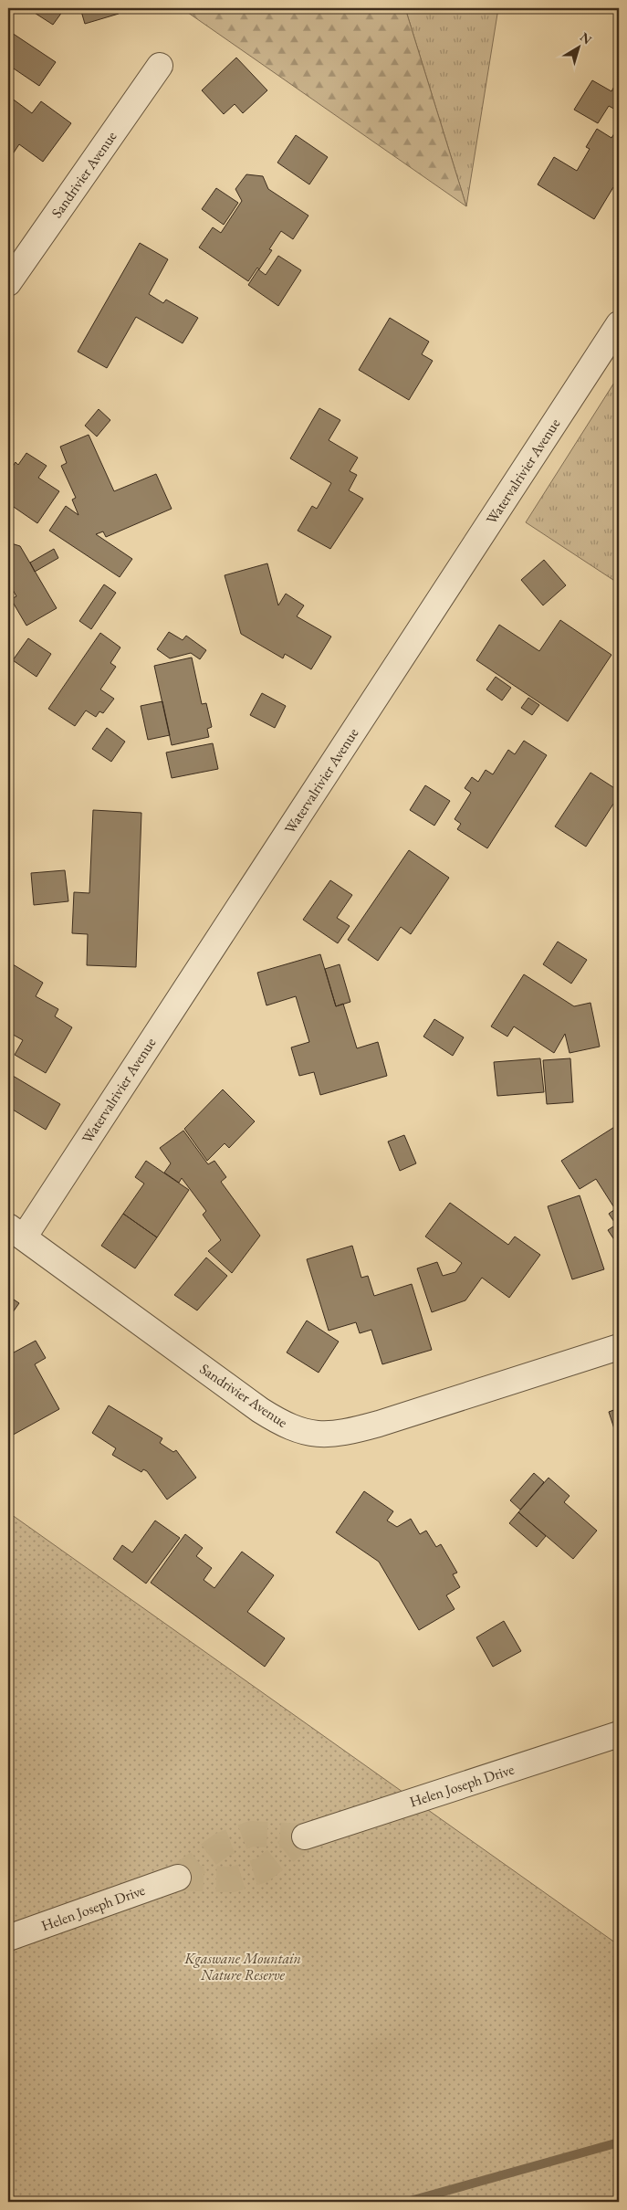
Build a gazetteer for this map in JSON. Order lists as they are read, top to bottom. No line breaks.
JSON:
{"streets":{"street":["Sandrivier Avenue","Watervalrivier Avenue","Helen Joseph Drive"]},"crossings":[["Sandrivier Avenue","Watervalrivier Avenue"]],"parks":["Kgaswane Mountain Nature Reserve"],"north":"top right"}
